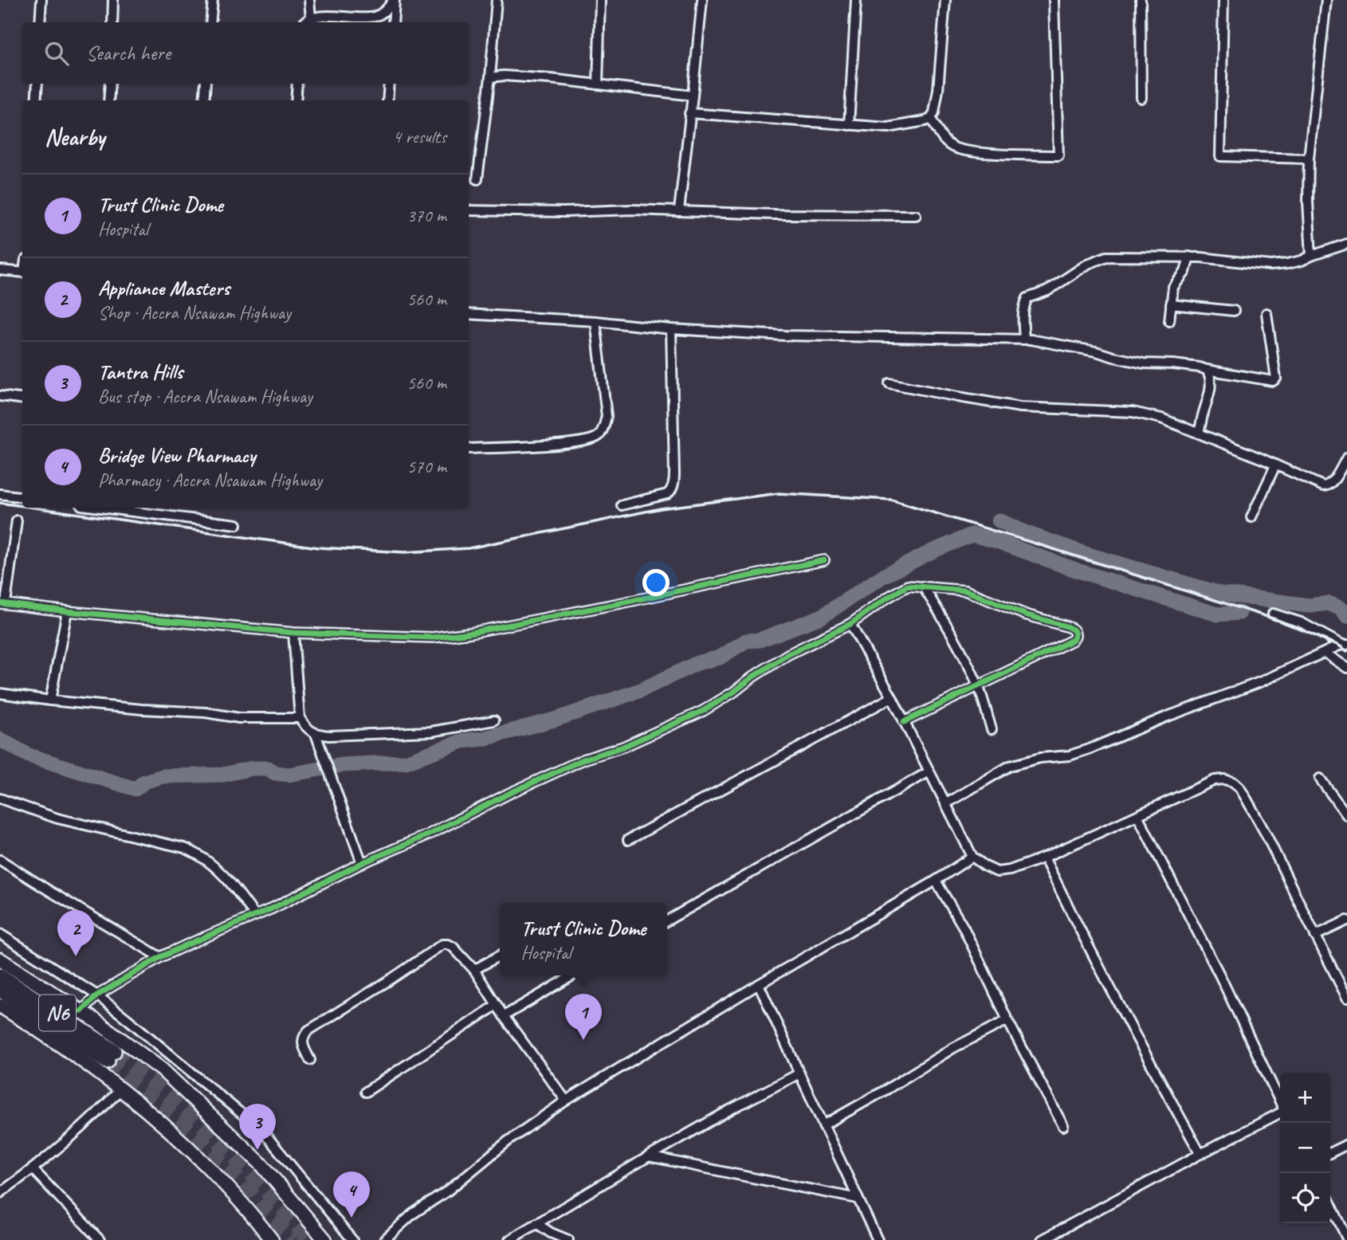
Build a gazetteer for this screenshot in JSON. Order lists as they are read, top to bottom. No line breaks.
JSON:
{"streets":{"highway":["N6"]},"page":{"search":"Search here","heading":["Nearby","4 results"],"list":[{"mark":"1","name":"Trust Clinic Dome","note":"Hospital","value":"370 m"},{"mark":"2","name":"Appliance Masters","note":"Shop · Accra Nsawam Highway","value":"560 m"},{"mark":"3","name":"Tantra Hills","note":"Bus stop · Accra Nsawam Highway","value":"560 m"},{"mark":"4","name":"Bridge View Pharmacy","note":"Pharmacy · Accra Nsawam Highway","value":"570 m"}],"popup":["Trust Clinic Dome","Hospital"],"pins":["2","1","3","4"],"map_buttons":["+","−"]}}
